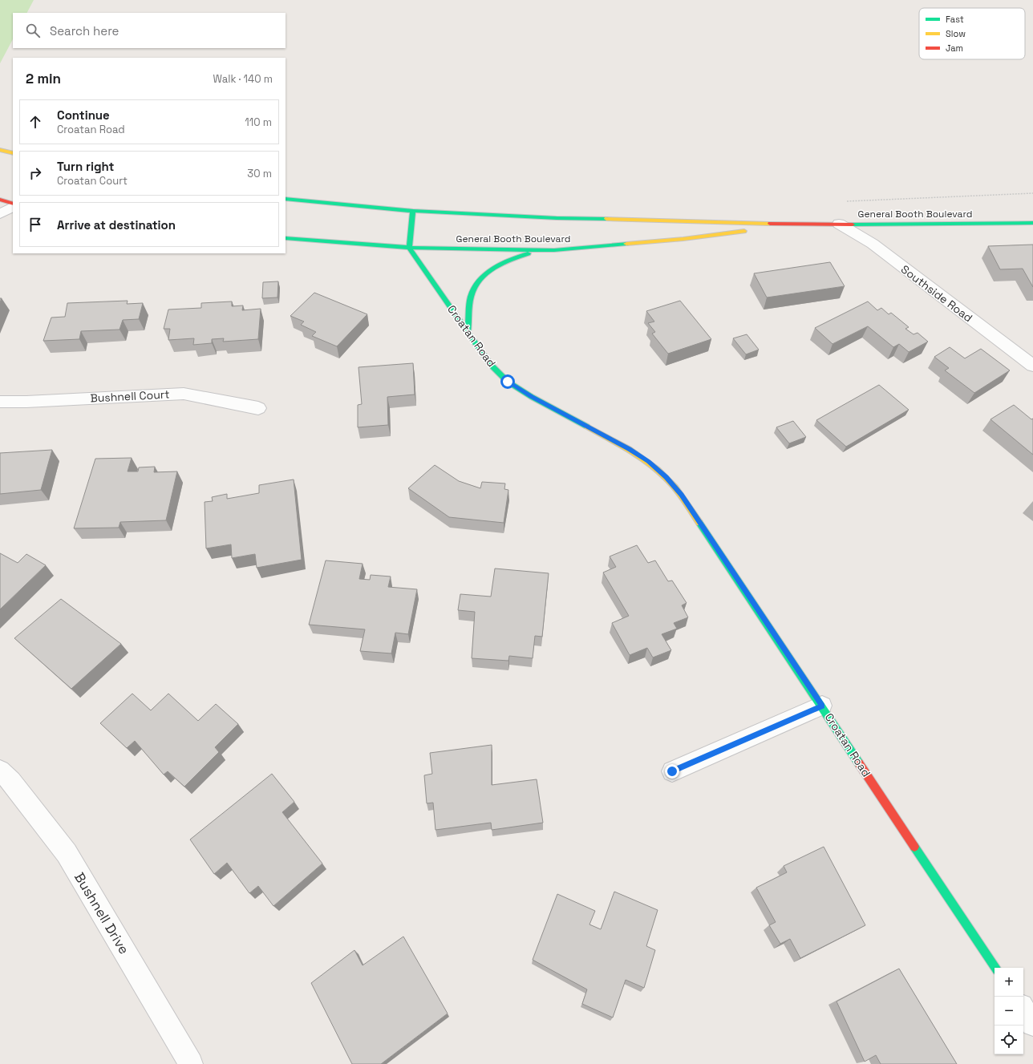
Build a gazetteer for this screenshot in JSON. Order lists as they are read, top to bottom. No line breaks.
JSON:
{"streets":{"main road":["General Booth Boulevard","Croatan Road"],"street":["Southside Road","Bushnell Court","Bushnell Drive"]},"crossings":[["General Booth Boulevard","Southside Road"],["General Booth Boulevard","Croatan Road"]],"legend":["Fast","Slow","Jam"],"page":{"search":"Search here","heading":["2 min","Walk · 140 m"],"list":[["Continue","Croatan Road","110 m"],["Turn right","Croatan Court","30 m"],"Arrive at destination"],"map_buttons":["+","−"]}}
